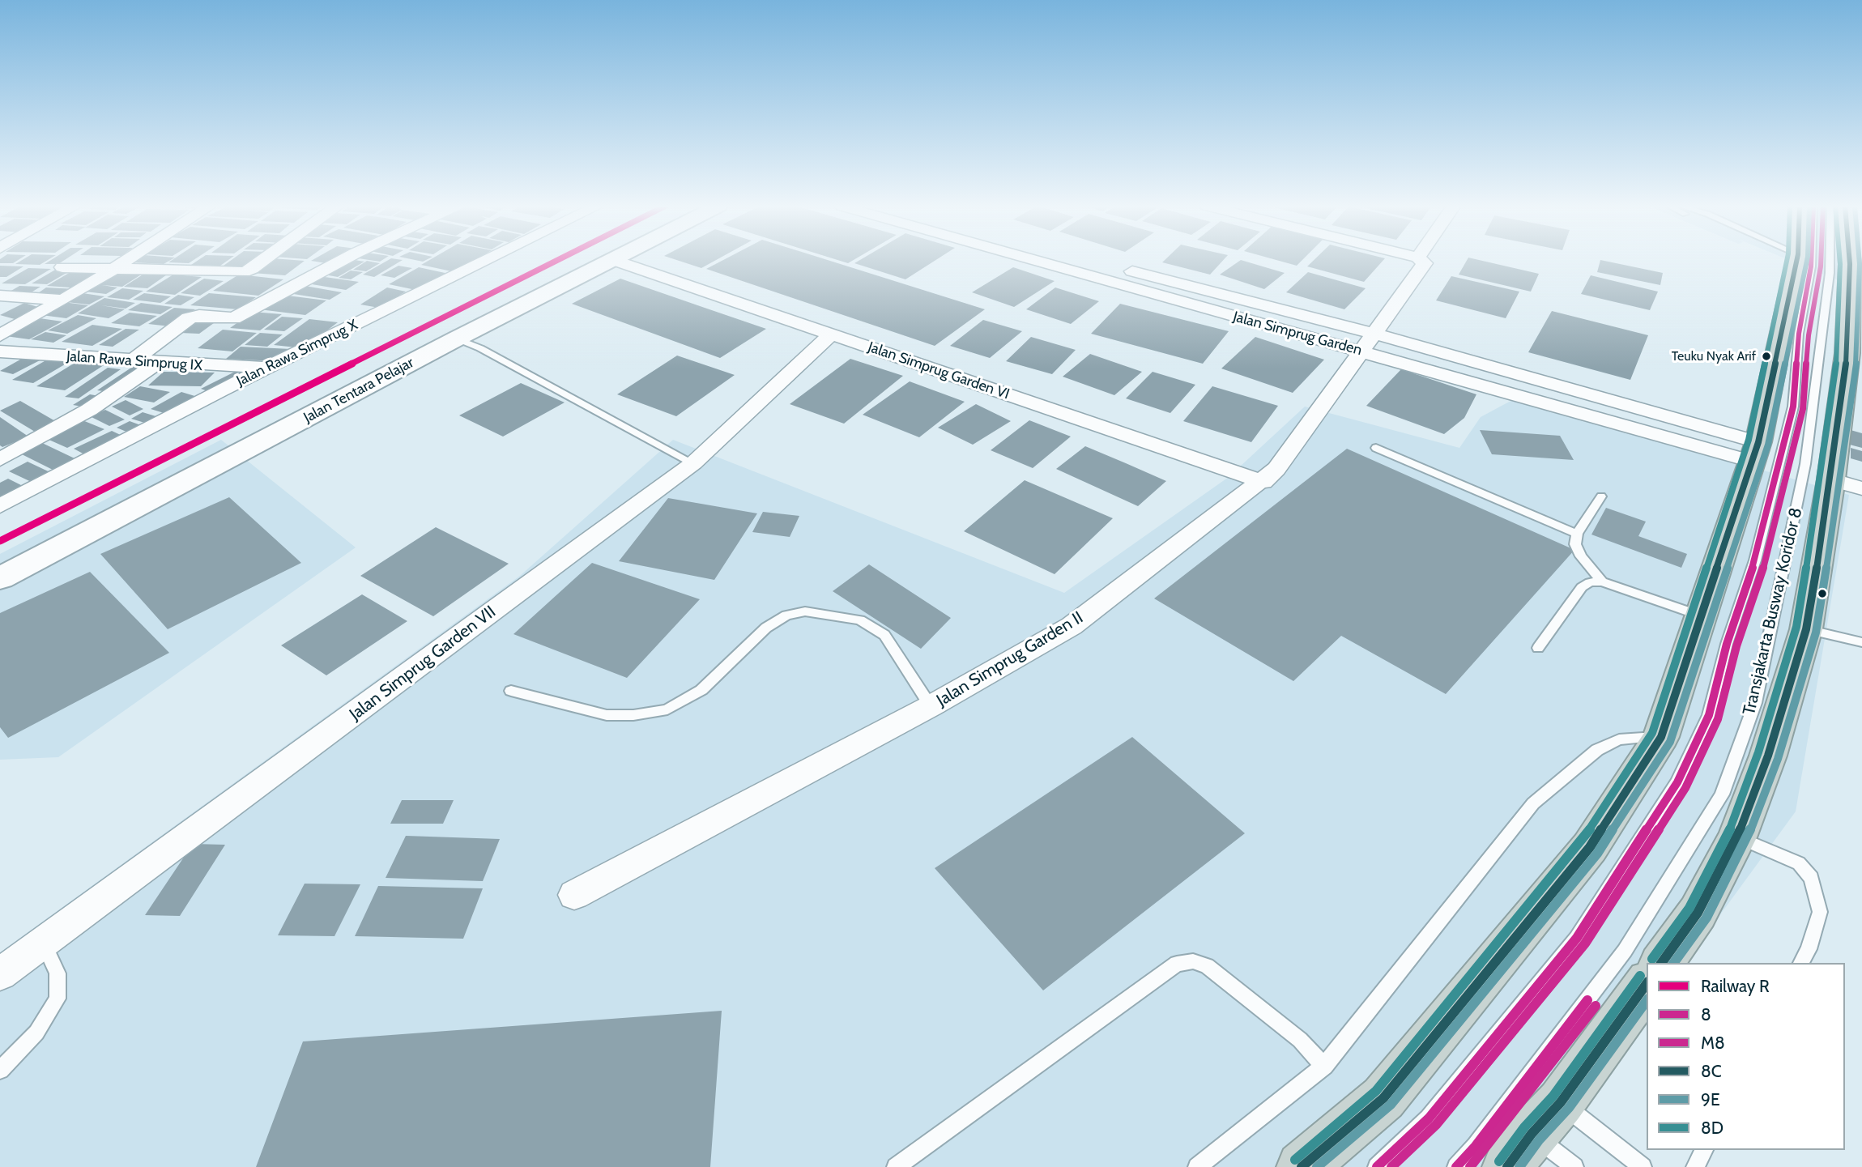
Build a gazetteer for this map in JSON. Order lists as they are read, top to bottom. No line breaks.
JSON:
{"streets":{"street":["Jalan Simprug Garden","Jalan Rawa Simprug X","Jalan Rawa Simprug IX","Jalan Simprug Garden VI","Jalan Tentara Pelajar","Jalan Simprug Garden II","Jalan Simprug Garden VII"],"lane":["Transjakarta Busway Koridor 8"]},"crossings":[["Jalan Simprug Garden","Jalan Simprug Garden II"],["Jalan Rawa Simprug X","Jalan Rawa Simprug IX"],["Jalan Simprug Garden VI","Jalan Tentara Pelajar"],["Jalan Simprug Garden VI","Jalan Simprug Garden II"],["Jalan Simprug Garden VI","Jalan Simprug Garden VII"]],"places":["Teuku Nyak Arif"],"lines":["rail line R","transit line 8","transit line M8","transit line 8C","transit line 9E","transit line 8D"],"legend":["Railway R","8","M8","8C","9E","8D"]}
